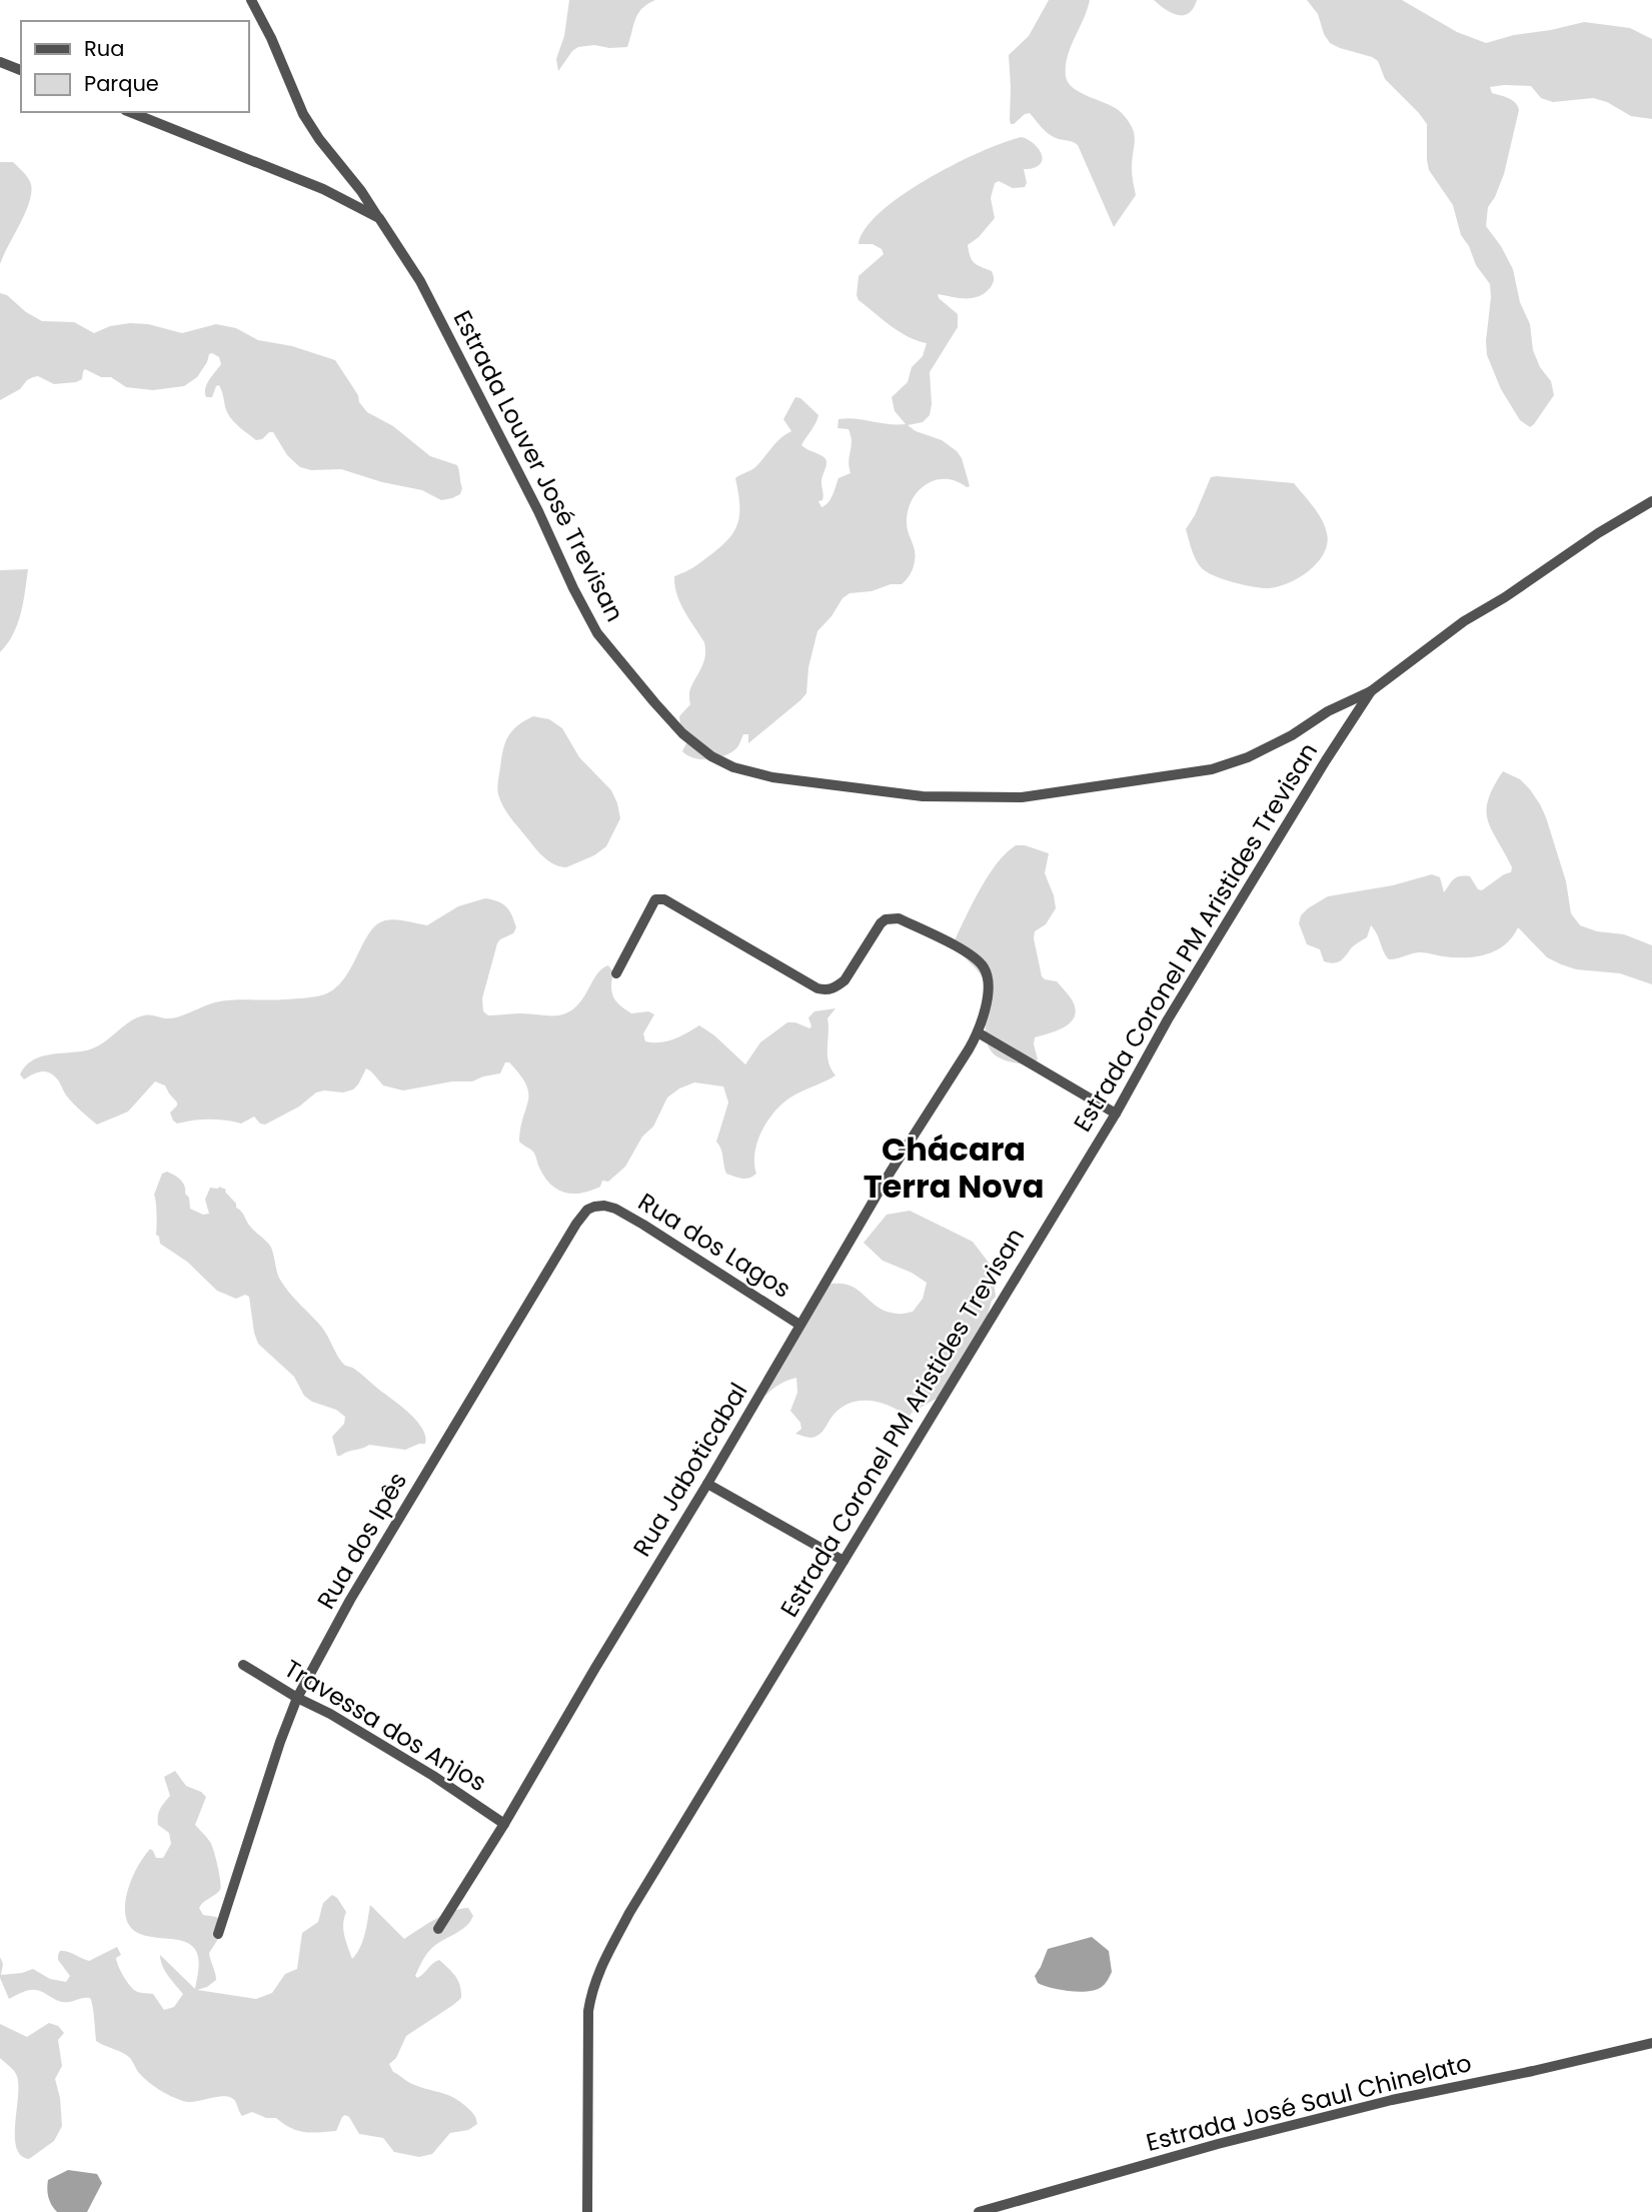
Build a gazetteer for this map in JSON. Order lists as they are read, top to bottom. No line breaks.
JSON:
{"streets":{"street":["Estrada Louver José Trevisan","Estrada Coronel PM Aristides Trevisan","Rua dos Lagos","Rua Jaboticabal","Rua dos Ipês","Travessa dos Anjos","Estrada José Saul Chinelato"]},"crossings":[["Estrada Louver José Trevisan","Estrada Coronel PM Aristides Trevisan"],["Rua dos Lagos","Rua Jaboticabal"],["Rua dos Lagos","Rua dos Ipês"],["Rua Jaboticabal","Travessa dos Anjos"],["Rua dos Ipês","Travessa dos Anjos"]],"districts":["Chácara Terra Nova"],"legend":["Rua","Parque"]}
